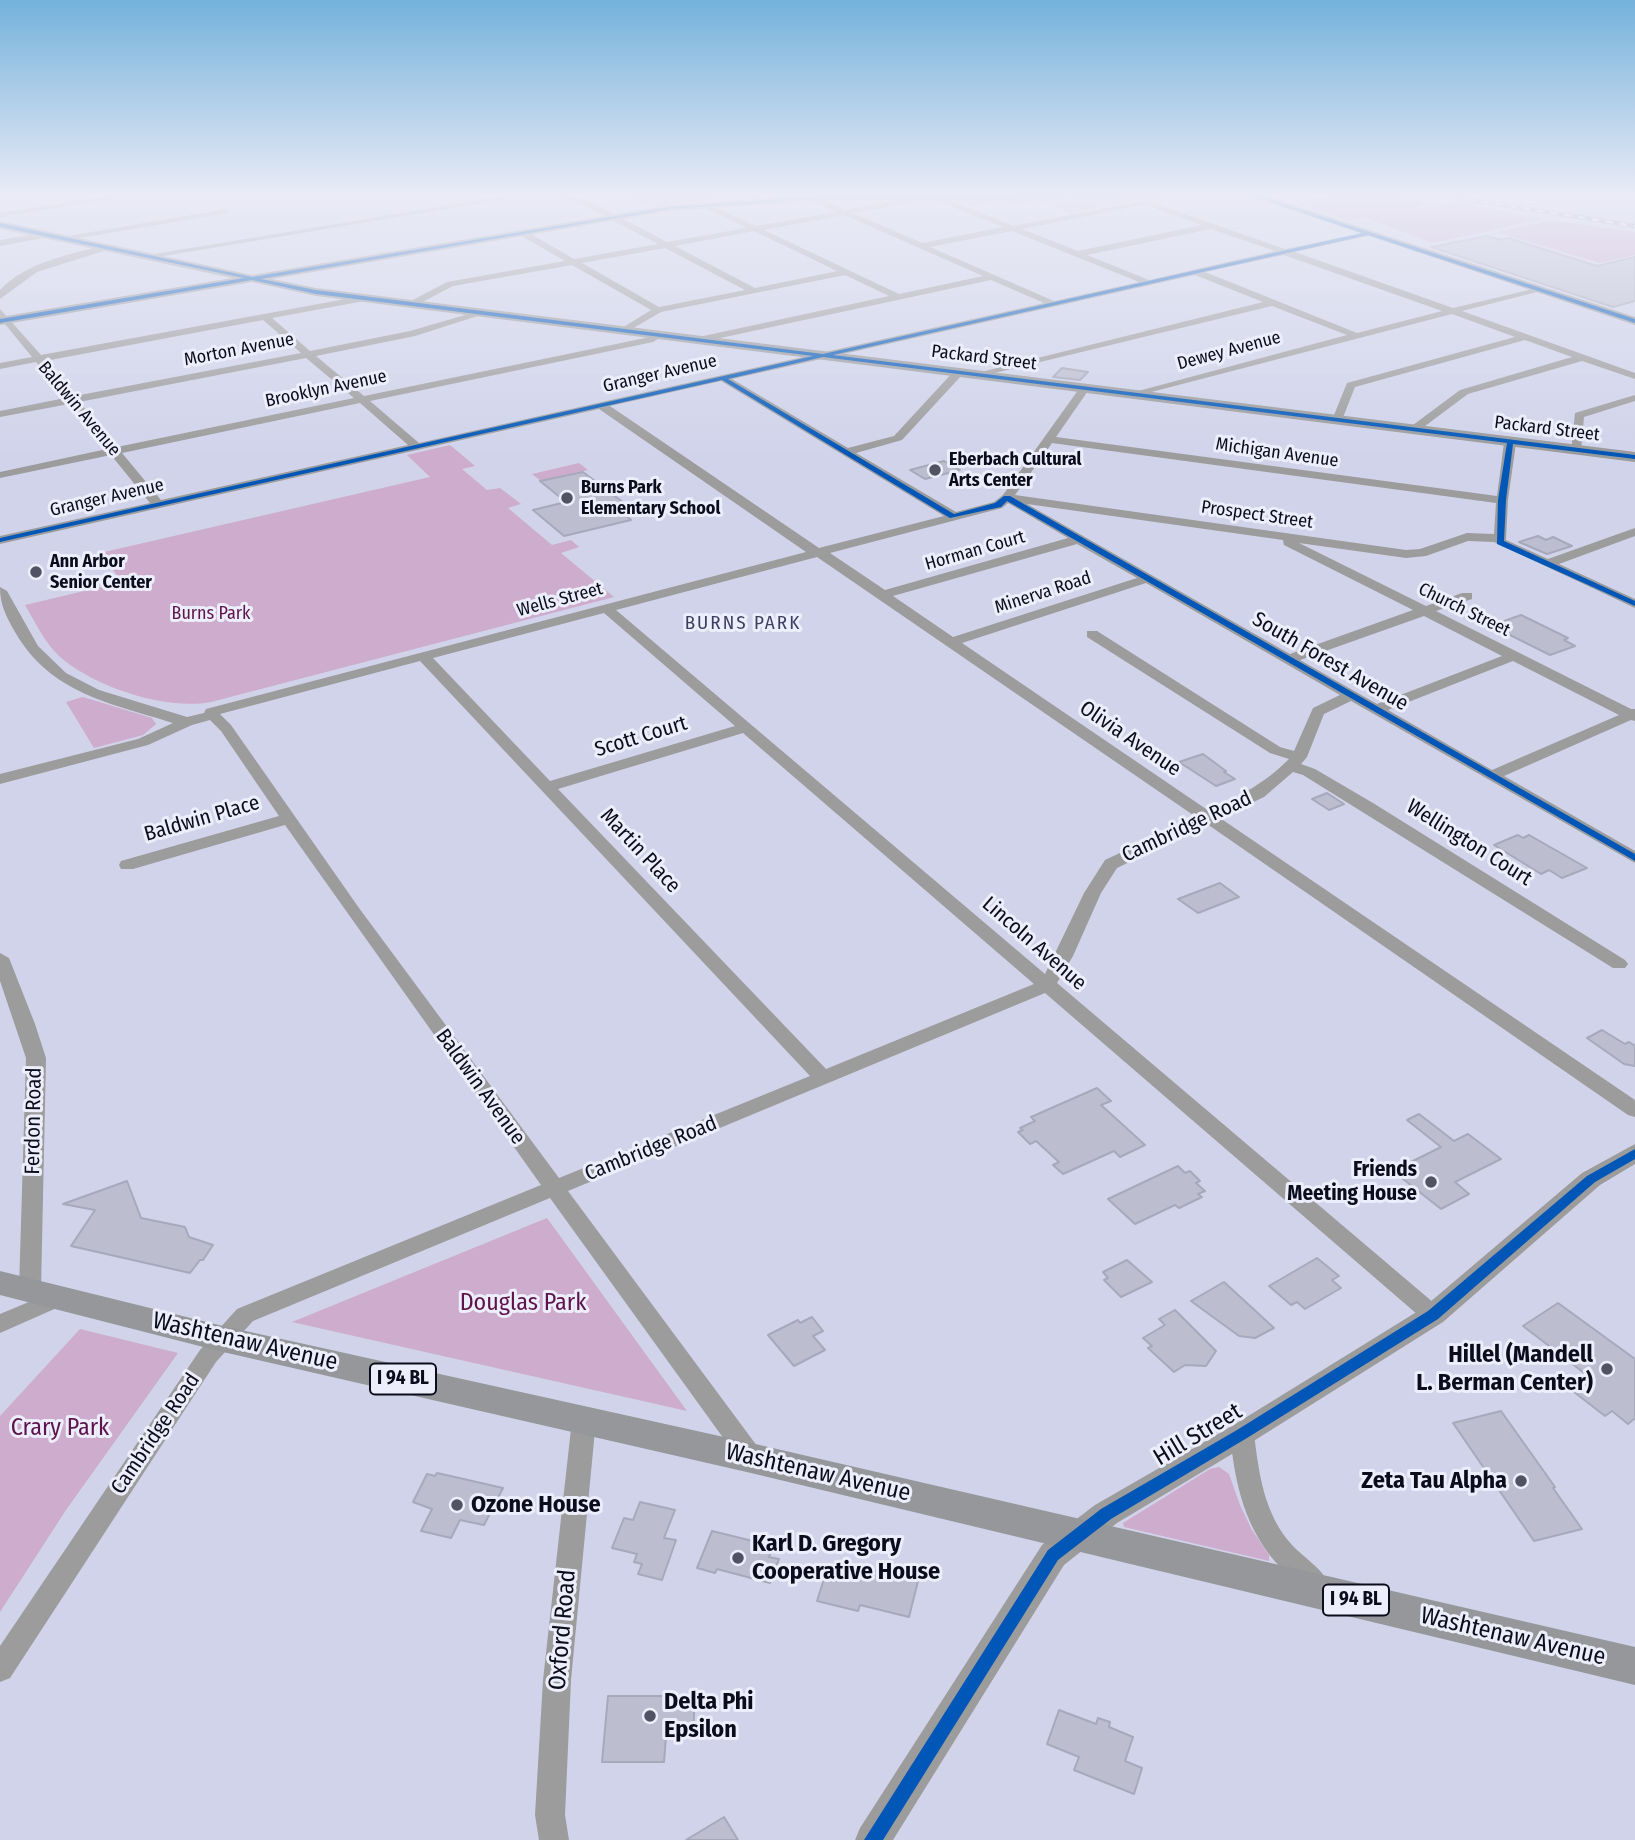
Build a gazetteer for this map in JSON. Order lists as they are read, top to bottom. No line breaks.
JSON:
{"streets":{"main road":["Packard Street","Washtenaw Avenue","I 94 BL"],"street":["Morton Avenue","Dewey Avenue","Granger Avenue","Brooklyn Avenue","Baldwin Avenue","Michigan Avenue","Prospect Street","Horman Court","Minerva Road","Wells Street","Church Street","South Forest Avenue","Scott Court","Olivia Avenue","Baldwin Place","Cambridge Road","Wellington Court","Martin Place","Lincoln Avenue","Ferdon Road","Hill Street","Oxford Road"]},"crossings":[["Morton Avenue","Packard Street"],["Morton Avenue","Baldwin Avenue"],["Dewey Avenue","Packard Street"],["Packard Street","Granger Avenue"],["Packard Street","Brooklyn Avenue"],["Granger Avenue","Baldwin Avenue"],["Granger Avenue","Olivia Avenue"],["Brooklyn Avenue","Baldwin Avenue"],["Baldwin Avenue","Wells Street"],["Baldwin Avenue","Baldwin Place"],["Baldwin Avenue","Cambridge Road"],["Baldwin Avenue","Washtenaw Avenue"],["Prospect Street","Wells Street"],["Prospect Street","Church Street"],["Prospect Street","South Forest Avenue"],["Horman Court","South Forest Avenue"],["Horman Court","Olivia Avenue"],["Minerva Road","South Forest Avenue"],["Minerva Road","Olivia Avenue"],["Wells Street","South Forest Avenue"],["Wells Street","Olivia Avenue"],["Wells Street","Martin Place"],["Wells Street","Lincoln Avenue"],["South Forest Avenue","Cambridge Road"],["Scott Court","Martin Place"],["Scott Court","Lincoln Avenue"],["Olivia Avenue","Cambridge Road"],["Cambridge Road","Wellington Court"],["Cambridge Road","Martin Place"],["Cambridge Road","Lincoln Avenue"],["Cambridge Road","Washtenaw Avenue"],["Lincoln Avenue","Hill Street"],["Ferdon Road","Washtenaw Avenue"],["Washtenaw Avenue","Hill Street"],["Washtenaw Avenue","Oxford Road"]],"districts":["BURNS PARK"],"parks":["Burns Park","Douglas Park","Crary Park"],"places":["Eberbach Cultural Arts Center","Burns Park Elementary School","Ann Arbor Senior Center","Friends Meeting House","Hillel (Mandell L. Berman Center)","Zeta Tau Alpha","Ozone House","Karl D. Gregory Cooperative House","Delta Phi Epsilon"]}
